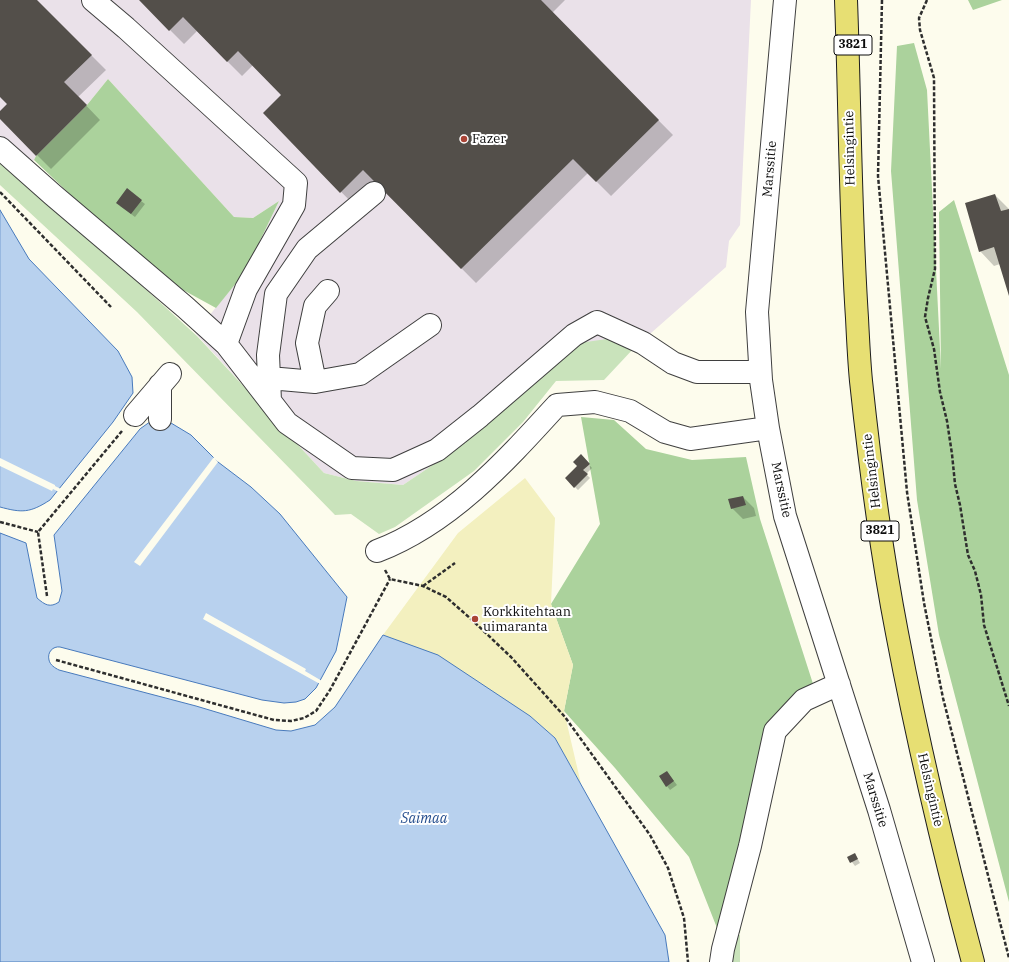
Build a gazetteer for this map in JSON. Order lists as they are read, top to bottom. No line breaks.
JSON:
{"streets":{"main road":["3821","Helsingintie"],"street":["Marssitie"]},"water":["Saimaa"],"places":["Fazer","Korkkitehtaan uimaranta"]}
